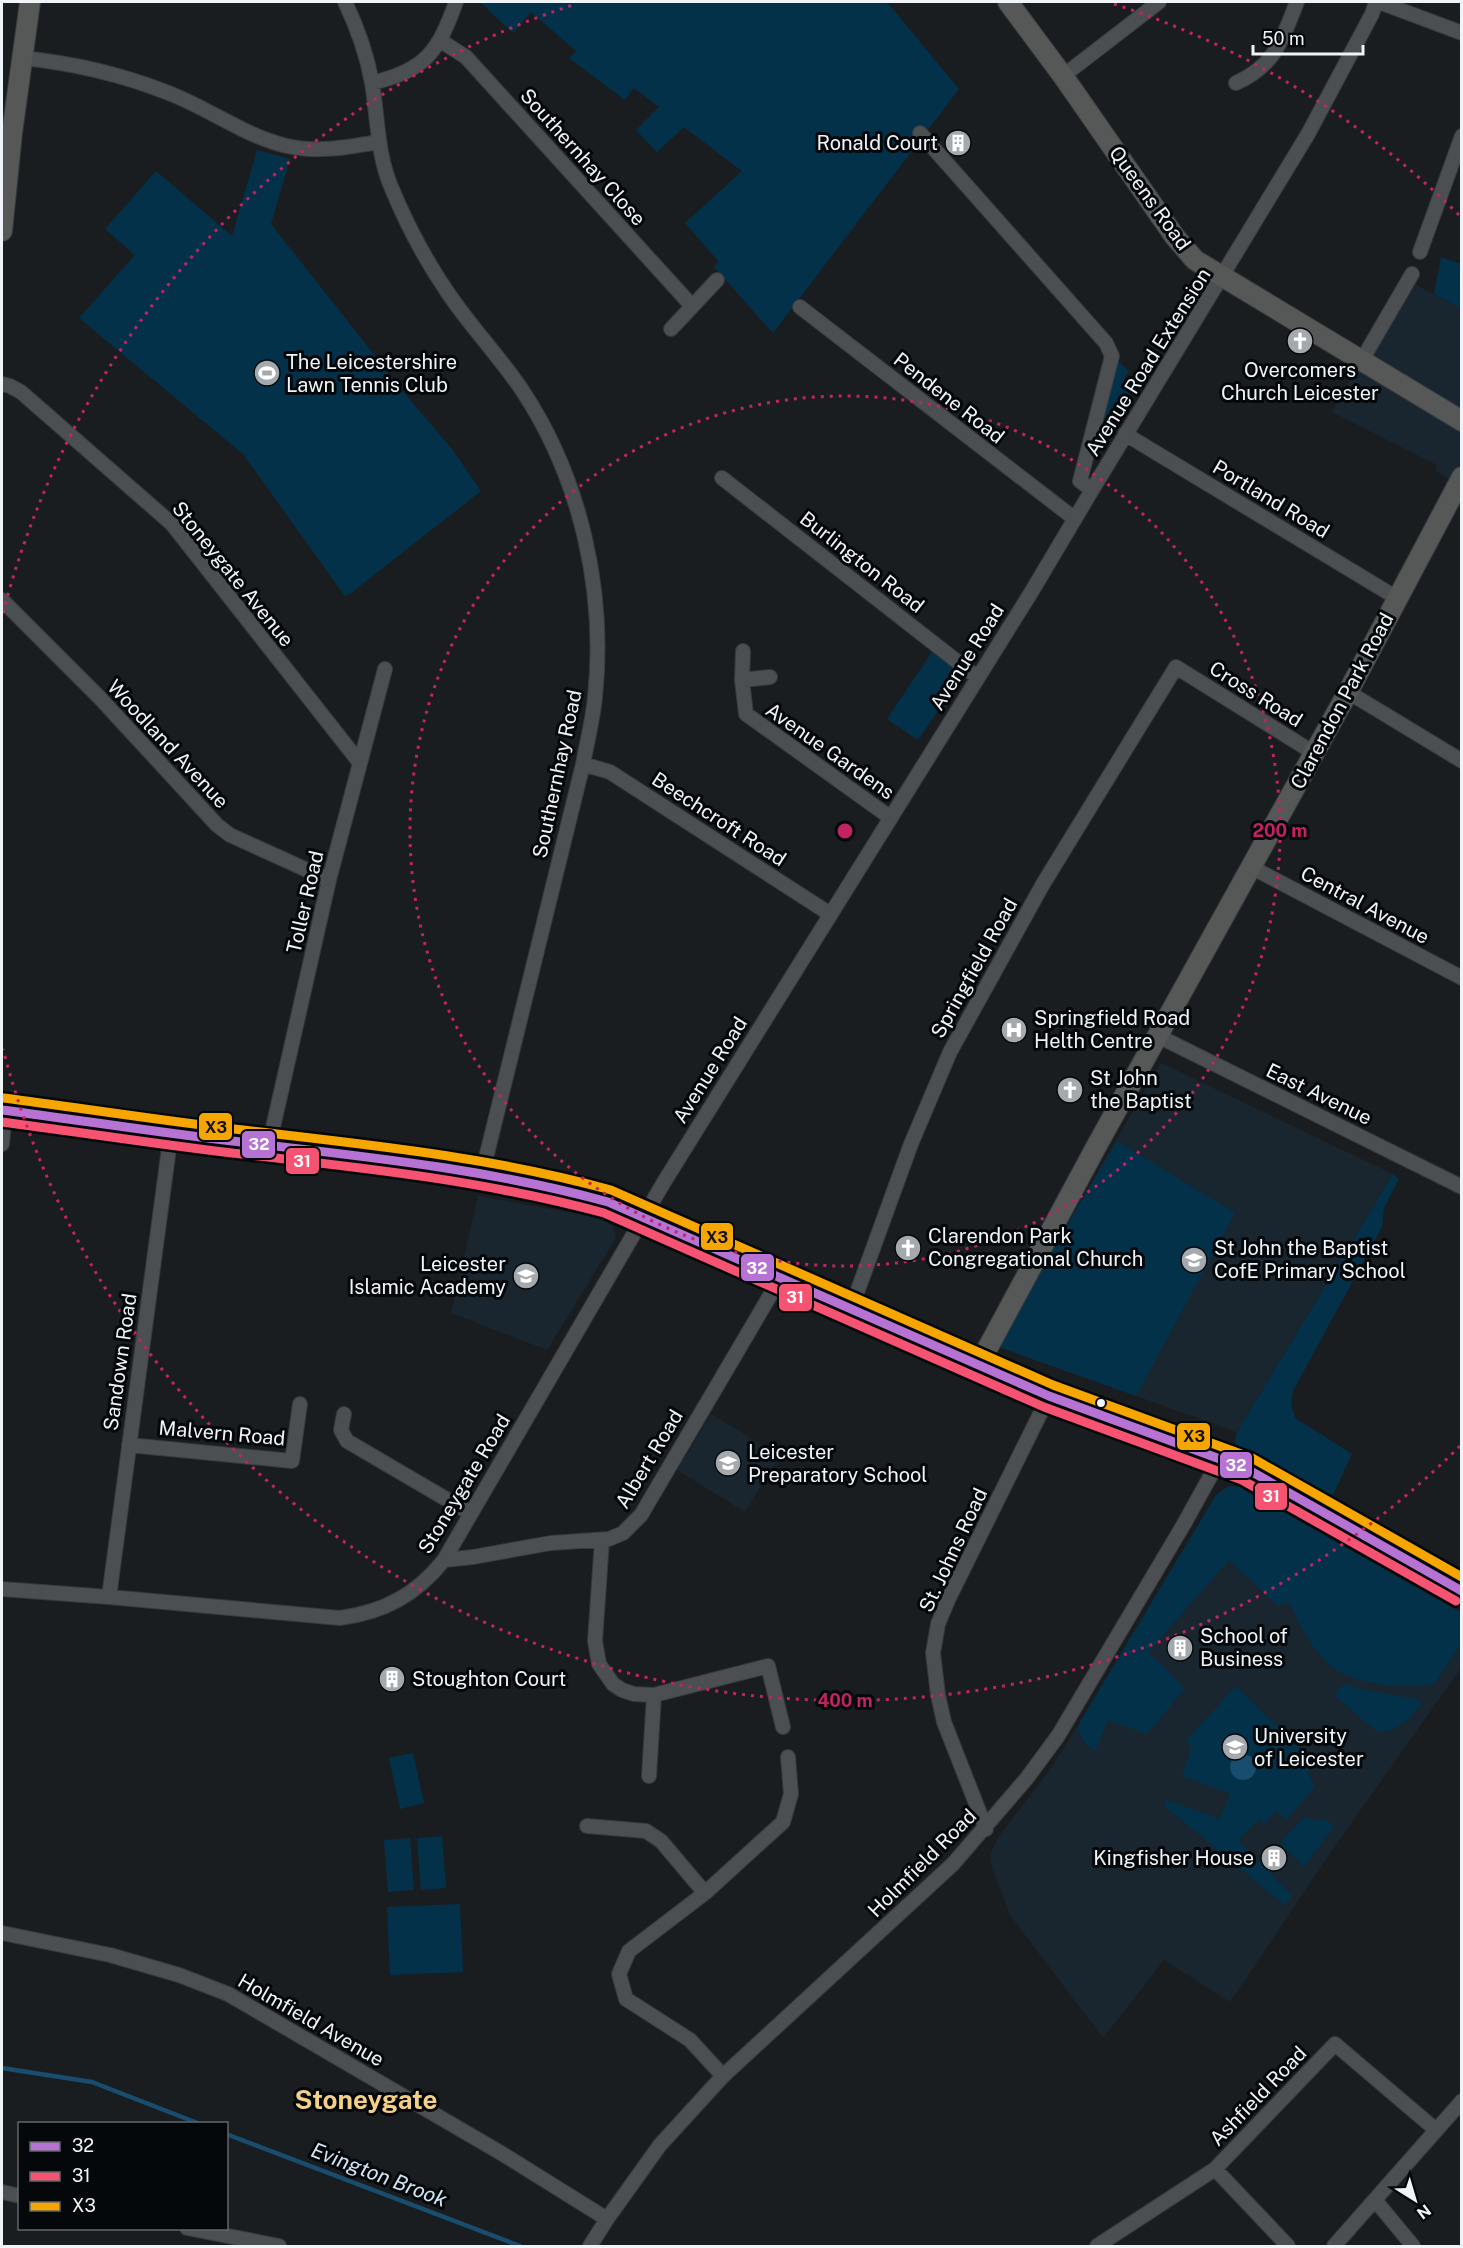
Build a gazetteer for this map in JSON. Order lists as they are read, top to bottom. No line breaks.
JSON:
{"streets":{"street":["Southernhay Close","Queens Road","Avenue Road Extension","Pendene Road","Portland Road","Burlington Road","Stoneygate Avenue","Avenue Road","Cross Road","Clarendon Park Road","Woodland Avenue","Avenue Gardens","Southernhay Road","Beechcroft Road","Toller Road","Central Avenue","Springfield Road","East Avenue","Sandown Road","Malvern Road","Albert Road","Stoneygate Road","St. Johns Road","Holmfield Road","Holmfield Avenue","Ashfield Road"]},"crossings":[["Queens Road","Avenue Road Extension"],["Avenue Road Extension","Portland Road"],["Avenue Road Extension","Avenue Road"],["Pendene Road","Avenue Road"],["Portland Road","Clarendon Park Road"],["Burlington Road","Avenue Road"],["Stoneygate Avenue","Toller Road"],["Avenue Road","Avenue Gardens"],["Avenue Road","Beechcroft Road"],["Avenue Road","Stoneygate Road"],["Cross Road","Clarendon Park Road"],["Cross Road","Springfield Road"],["Clarendon Park Road","Central Avenue"],["Clarendon Park Road","East Avenue"],["Woodland Avenue","Toller Road"],["Southernhay Road","Beechcroft Road"],["Sandown Road","Malvern Road"],["Sandown Road","Stoneygate Road"],["Albert Road","Stoneygate Road"],["St. Johns Road","Holmfield Road"],["Holmfield Road","Holmfield Avenue"]],"districts":["Stoneygate"],"water":["Evington Brook"],"places":{"building":["Ronald Court","School of Business","Stoughton Court","Kingfisher House"],"church":["Overcomers Church Leicester","St John the Baptist","Clarendon Park Congregational Church"],"sports":["The Leicestershire Lawn Tennis Club"],"hospital":["Springfield Road Helth Centre"],"school or university":["St John the Baptist CofE Primary School","Leicester Islamic Academy","Leicester Preparatory School","University of Leicester"]},"lines":["transit line X3","transit line 32","transit line 31"],"legend":["32","31","X3"],"scale_bar":"50 m","north":"bottom right","rings":["200 m","400 m"]}
